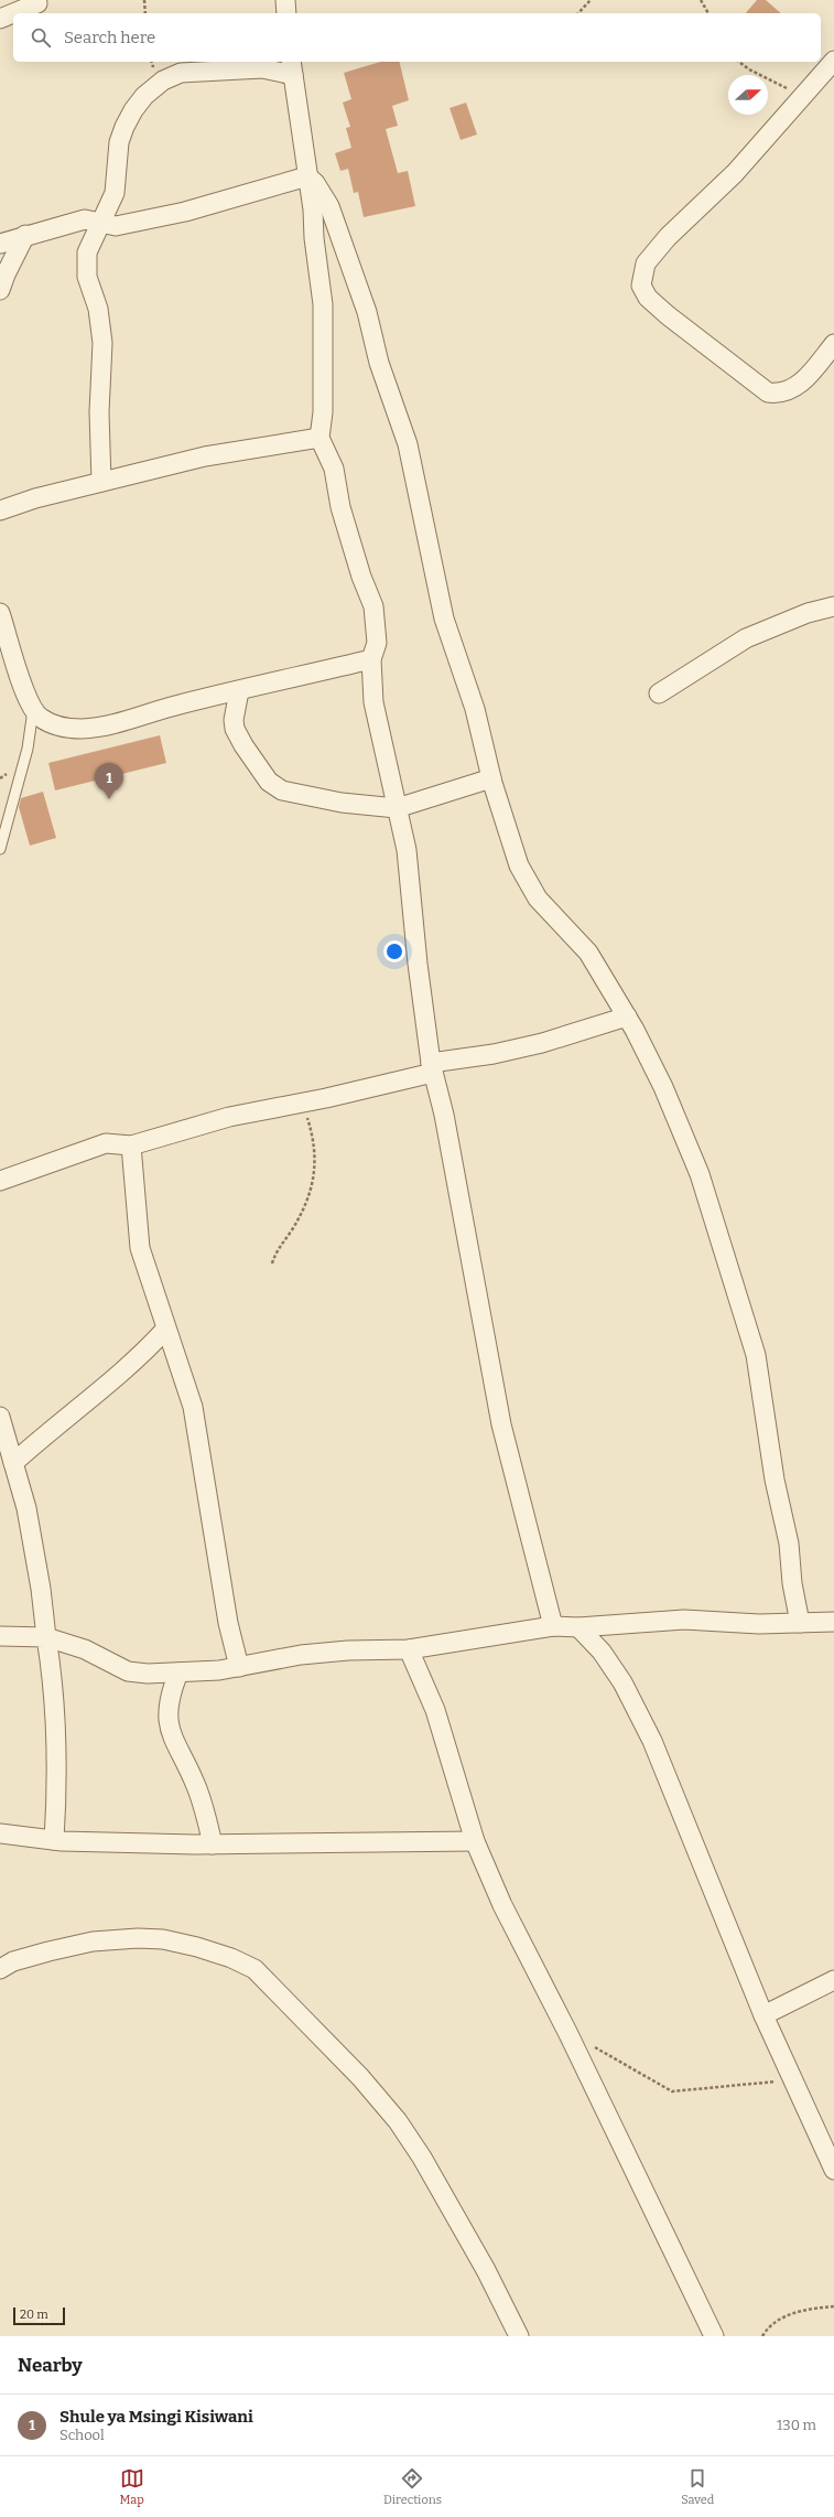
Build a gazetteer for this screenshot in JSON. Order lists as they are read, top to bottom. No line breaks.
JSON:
{"scale_bar":"20 m","north":"right","page":{"search":"Search here","pins":"1","scale":"20 m","heading":"Nearby","list":[{"mark":"1","name":"Shule ya Msingi Kisiwani","note":"School","value":"130 m"}],"nav":["Map","Directions","Saved"]}}
